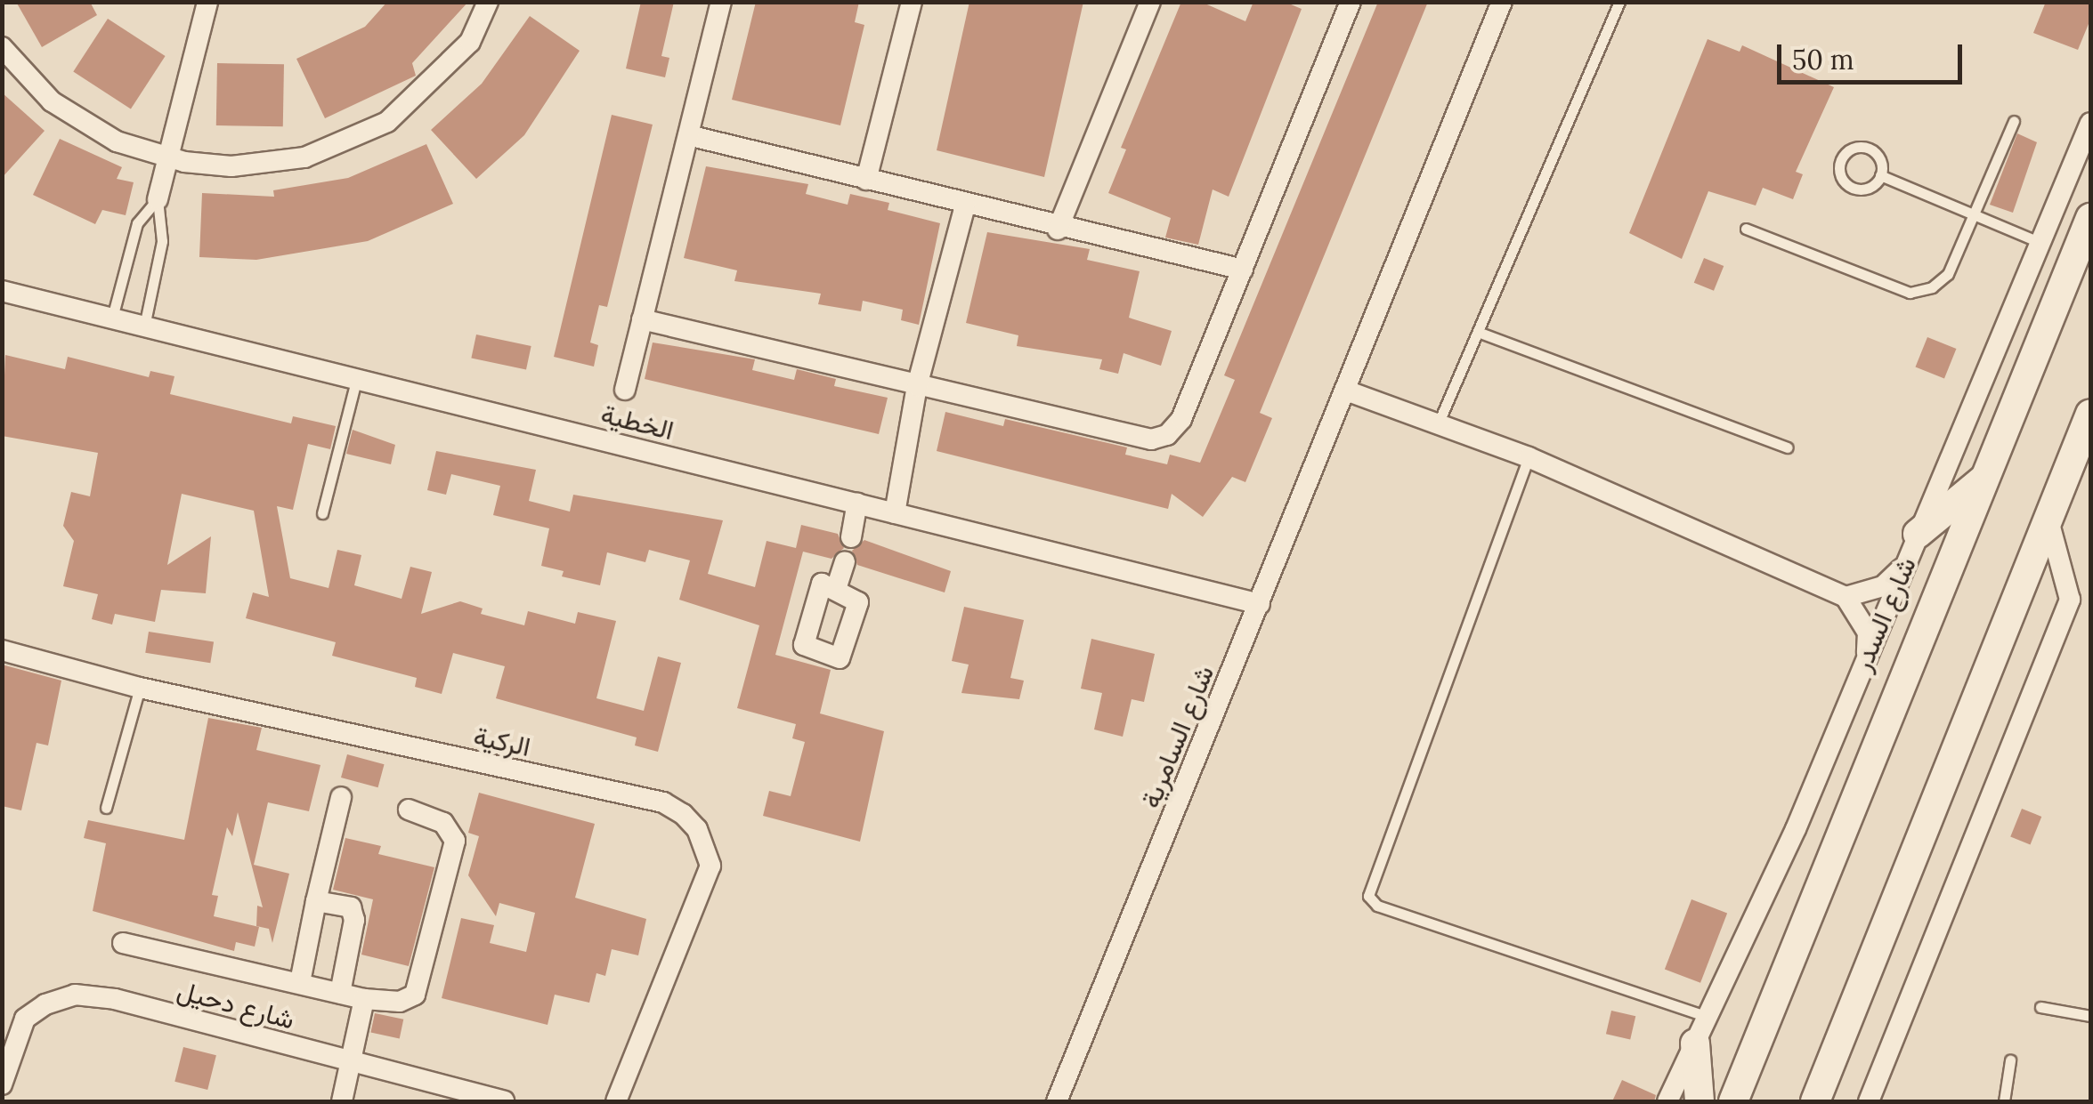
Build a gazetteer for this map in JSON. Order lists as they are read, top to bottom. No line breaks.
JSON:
{"streets":{"main road":["شارع السدر"],"street":["الخطية","شارع السامرية","الركية","شارع دحيل"]},"crossings":[["الخطية","شارع السامرية"]],"scale_bar":"50 m"}
